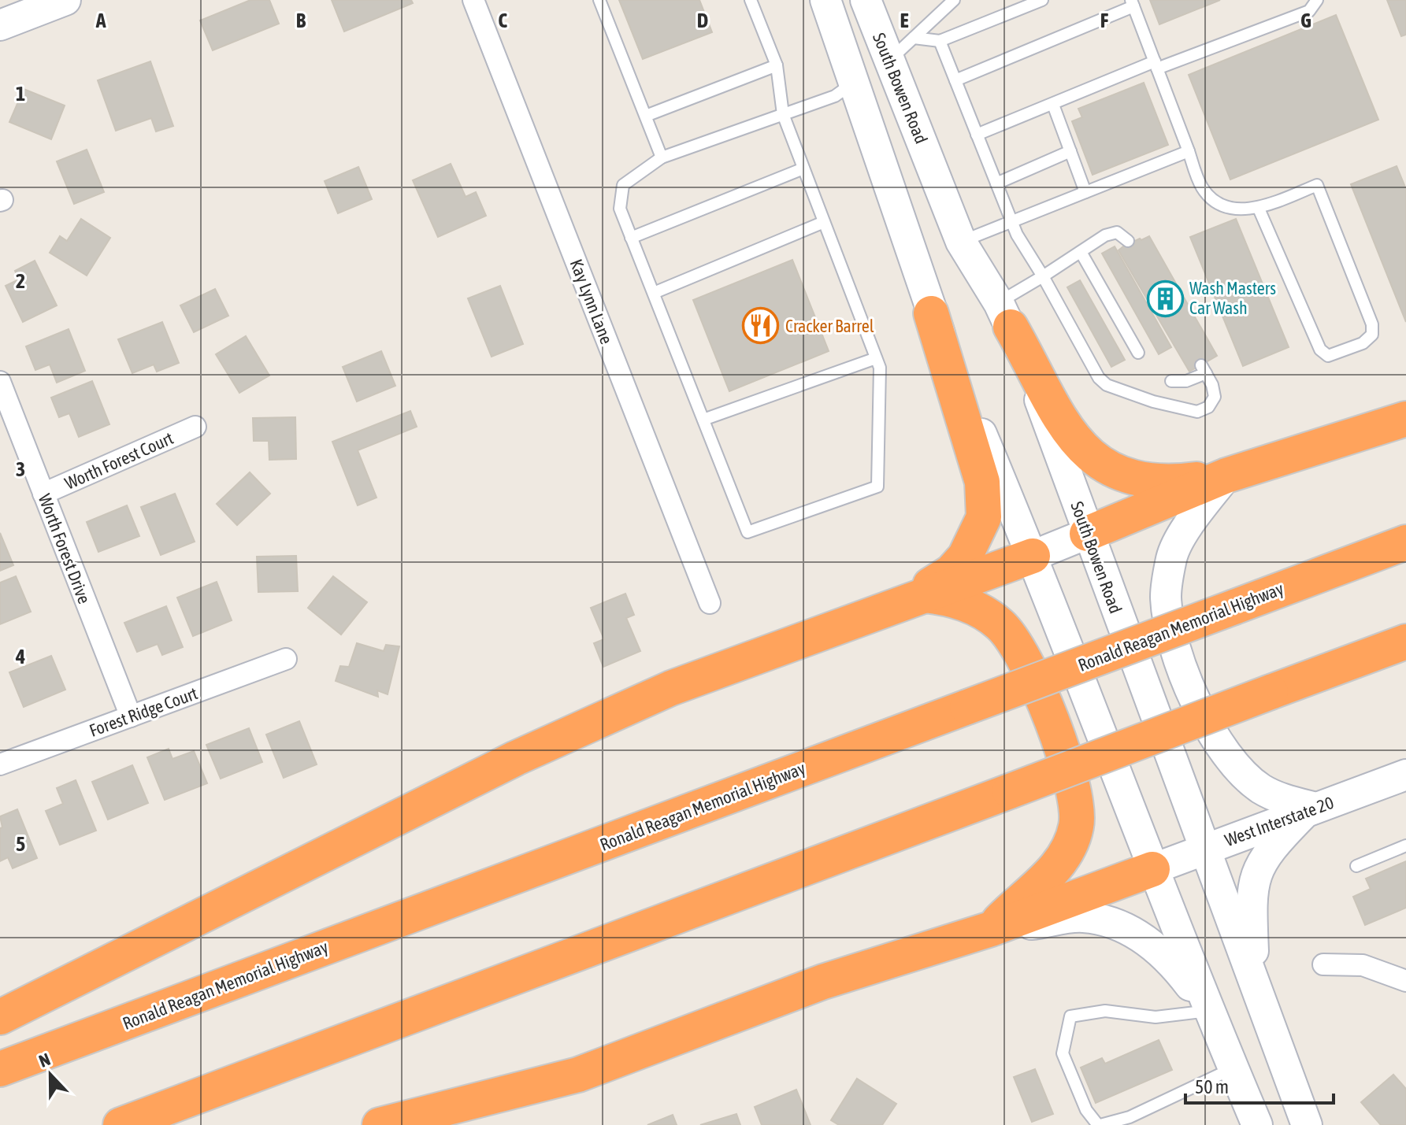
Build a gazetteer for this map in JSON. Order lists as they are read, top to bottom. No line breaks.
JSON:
{"streets":{"highway":["Ronald Reagan Memorial Highway"],"main road":["South Bowen Road","West Interstate 20"],"street":["Kay Lynn Lane","Worth Forest Court","Worth Forest Drive","Forest Ridge Court"]},"crossings":[["South Bowen Road","West Interstate 20"],["Worth Forest Court","Worth Forest Drive"],["Worth Forest Drive","Forest Ridge Court"]],"places":{"building":["Wash Masters Car Wash"],"restaurant":["Cracker Barrel"]},"scale_bar":"50 m","north":"top","grid":{"columns":["A","B","C","D","E","F","G"],"rows":["1","2","3","4","5"]}}
